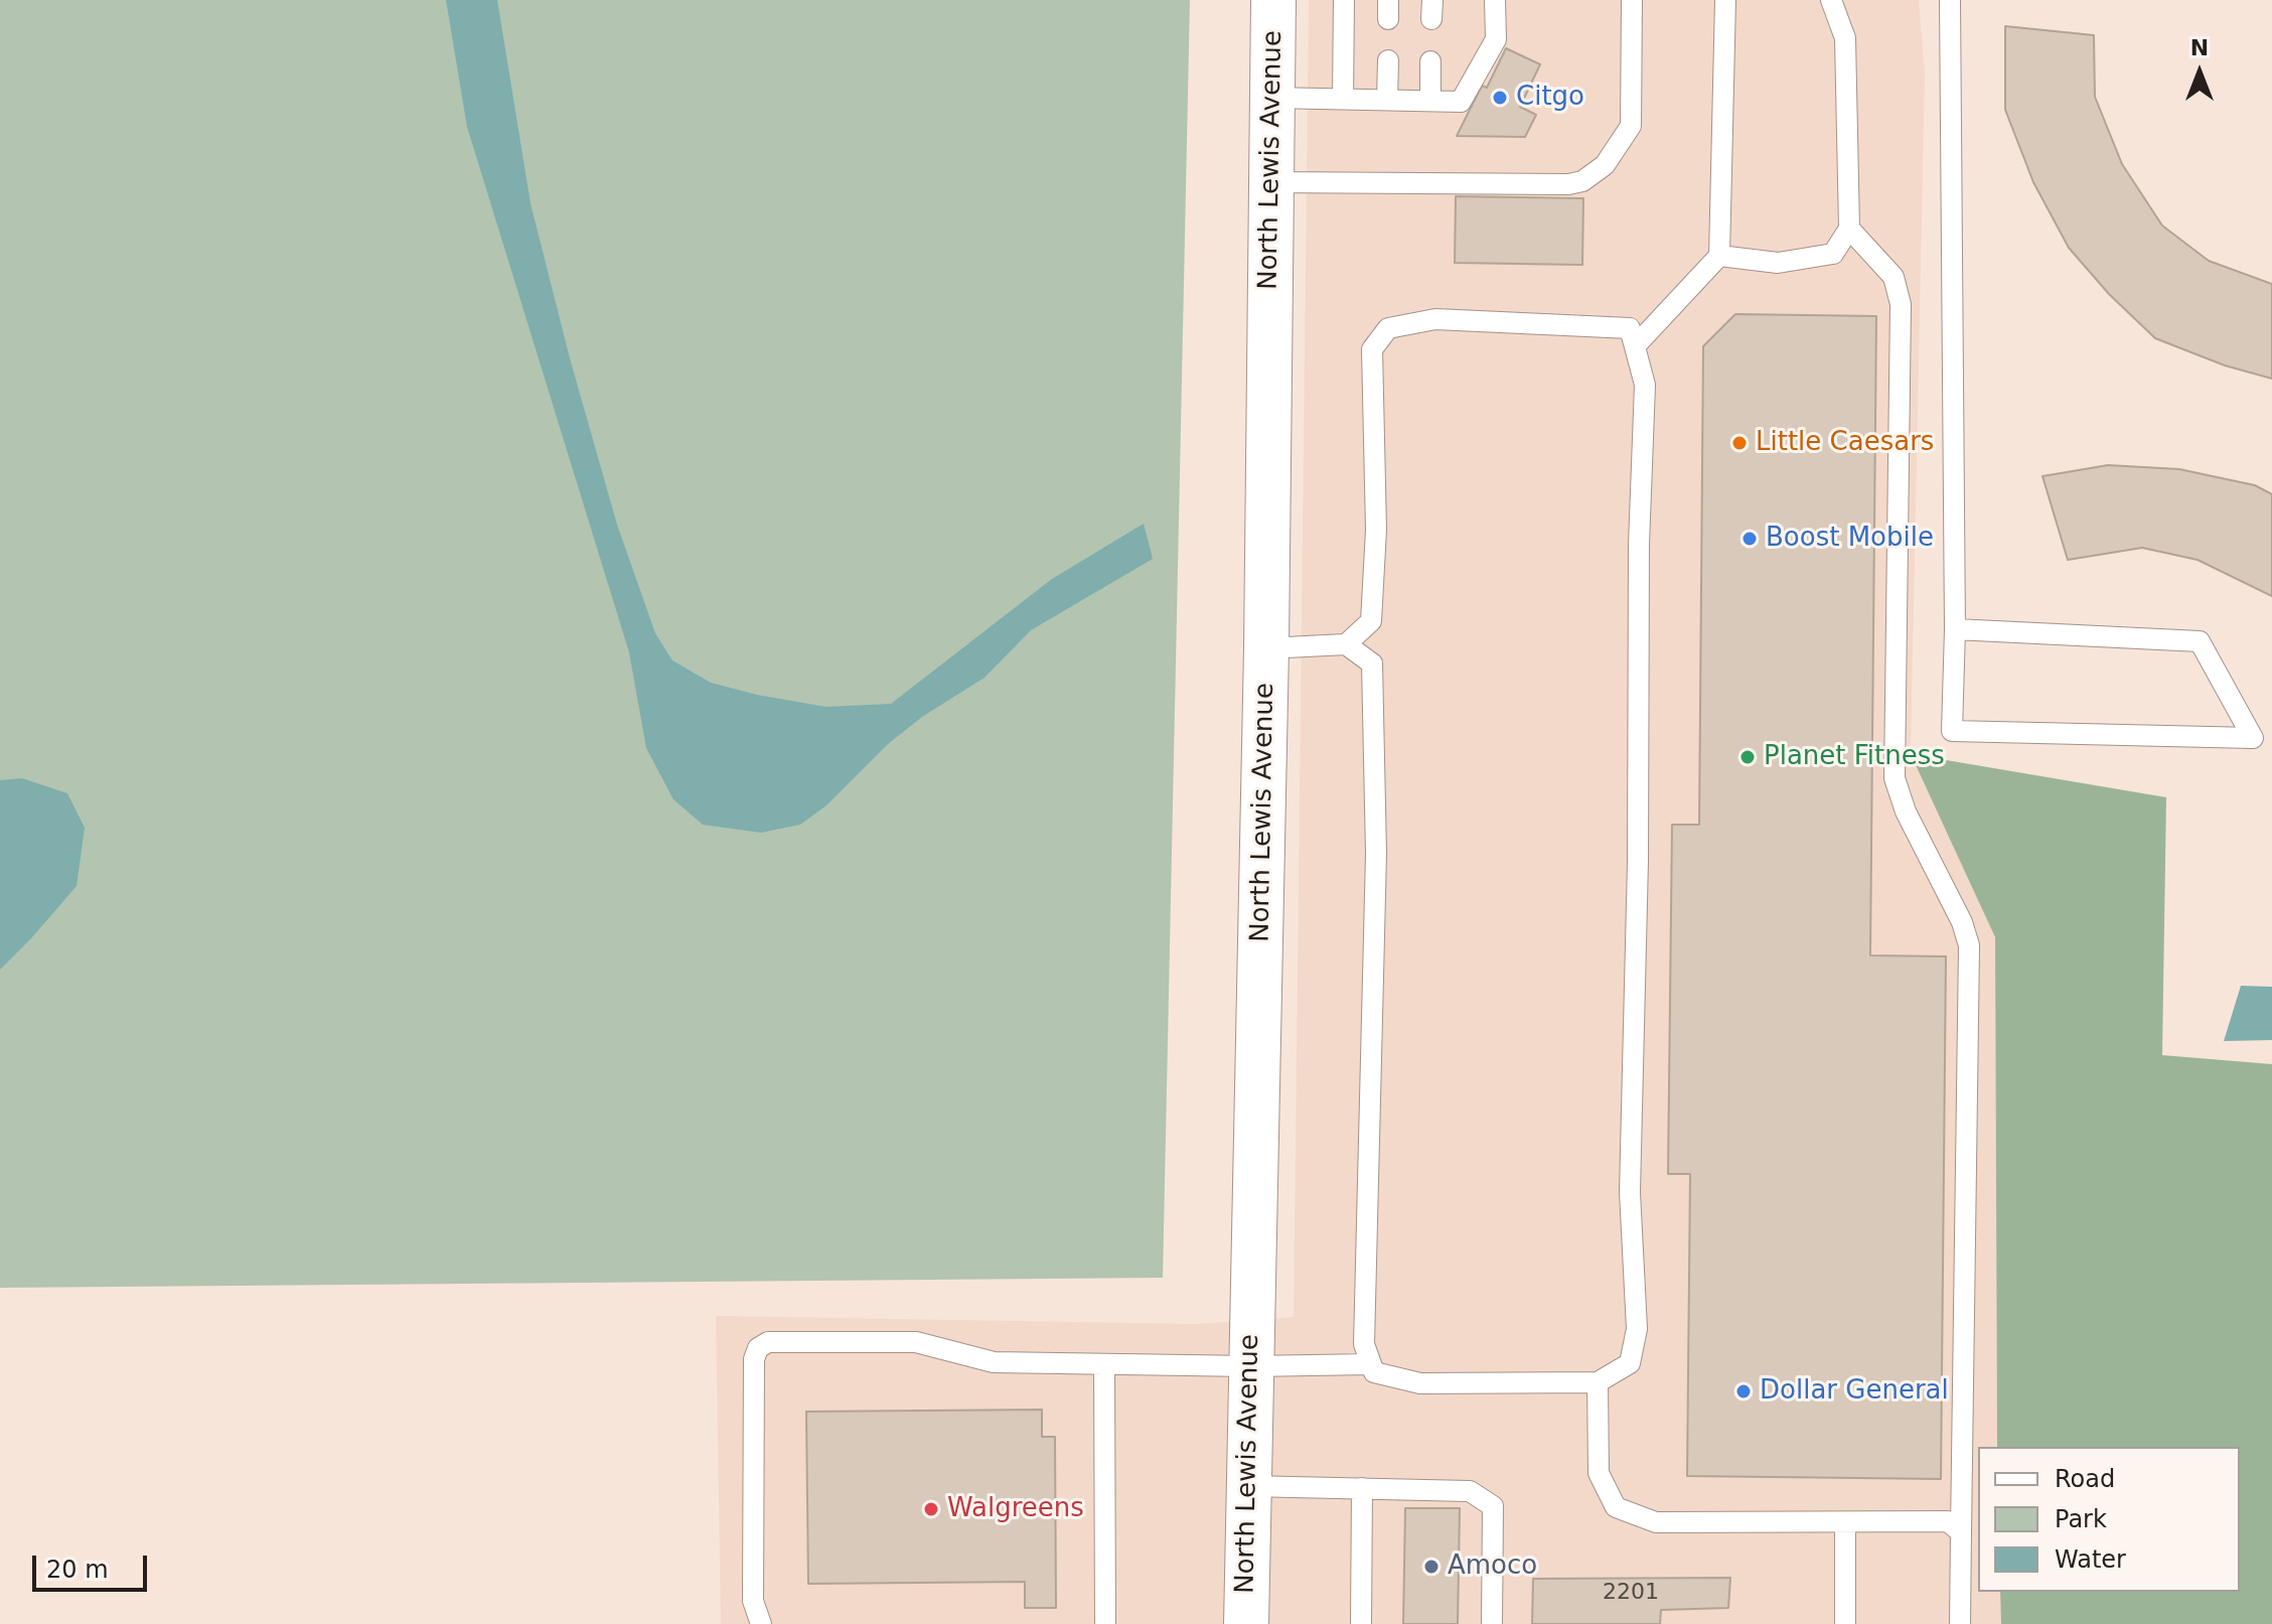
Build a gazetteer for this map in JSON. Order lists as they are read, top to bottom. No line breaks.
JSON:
{"streets":{"main road":["North Lewis Avenue"]},"places":["Citgo","Little Caesars","Boost Mobile","Planet Fitness","Dollar General","Walgreens","Amoco"],"house_numbers":["2201"],"legend":["Road","Park","Water"],"scale_bar":"20 m","north":"top"}
